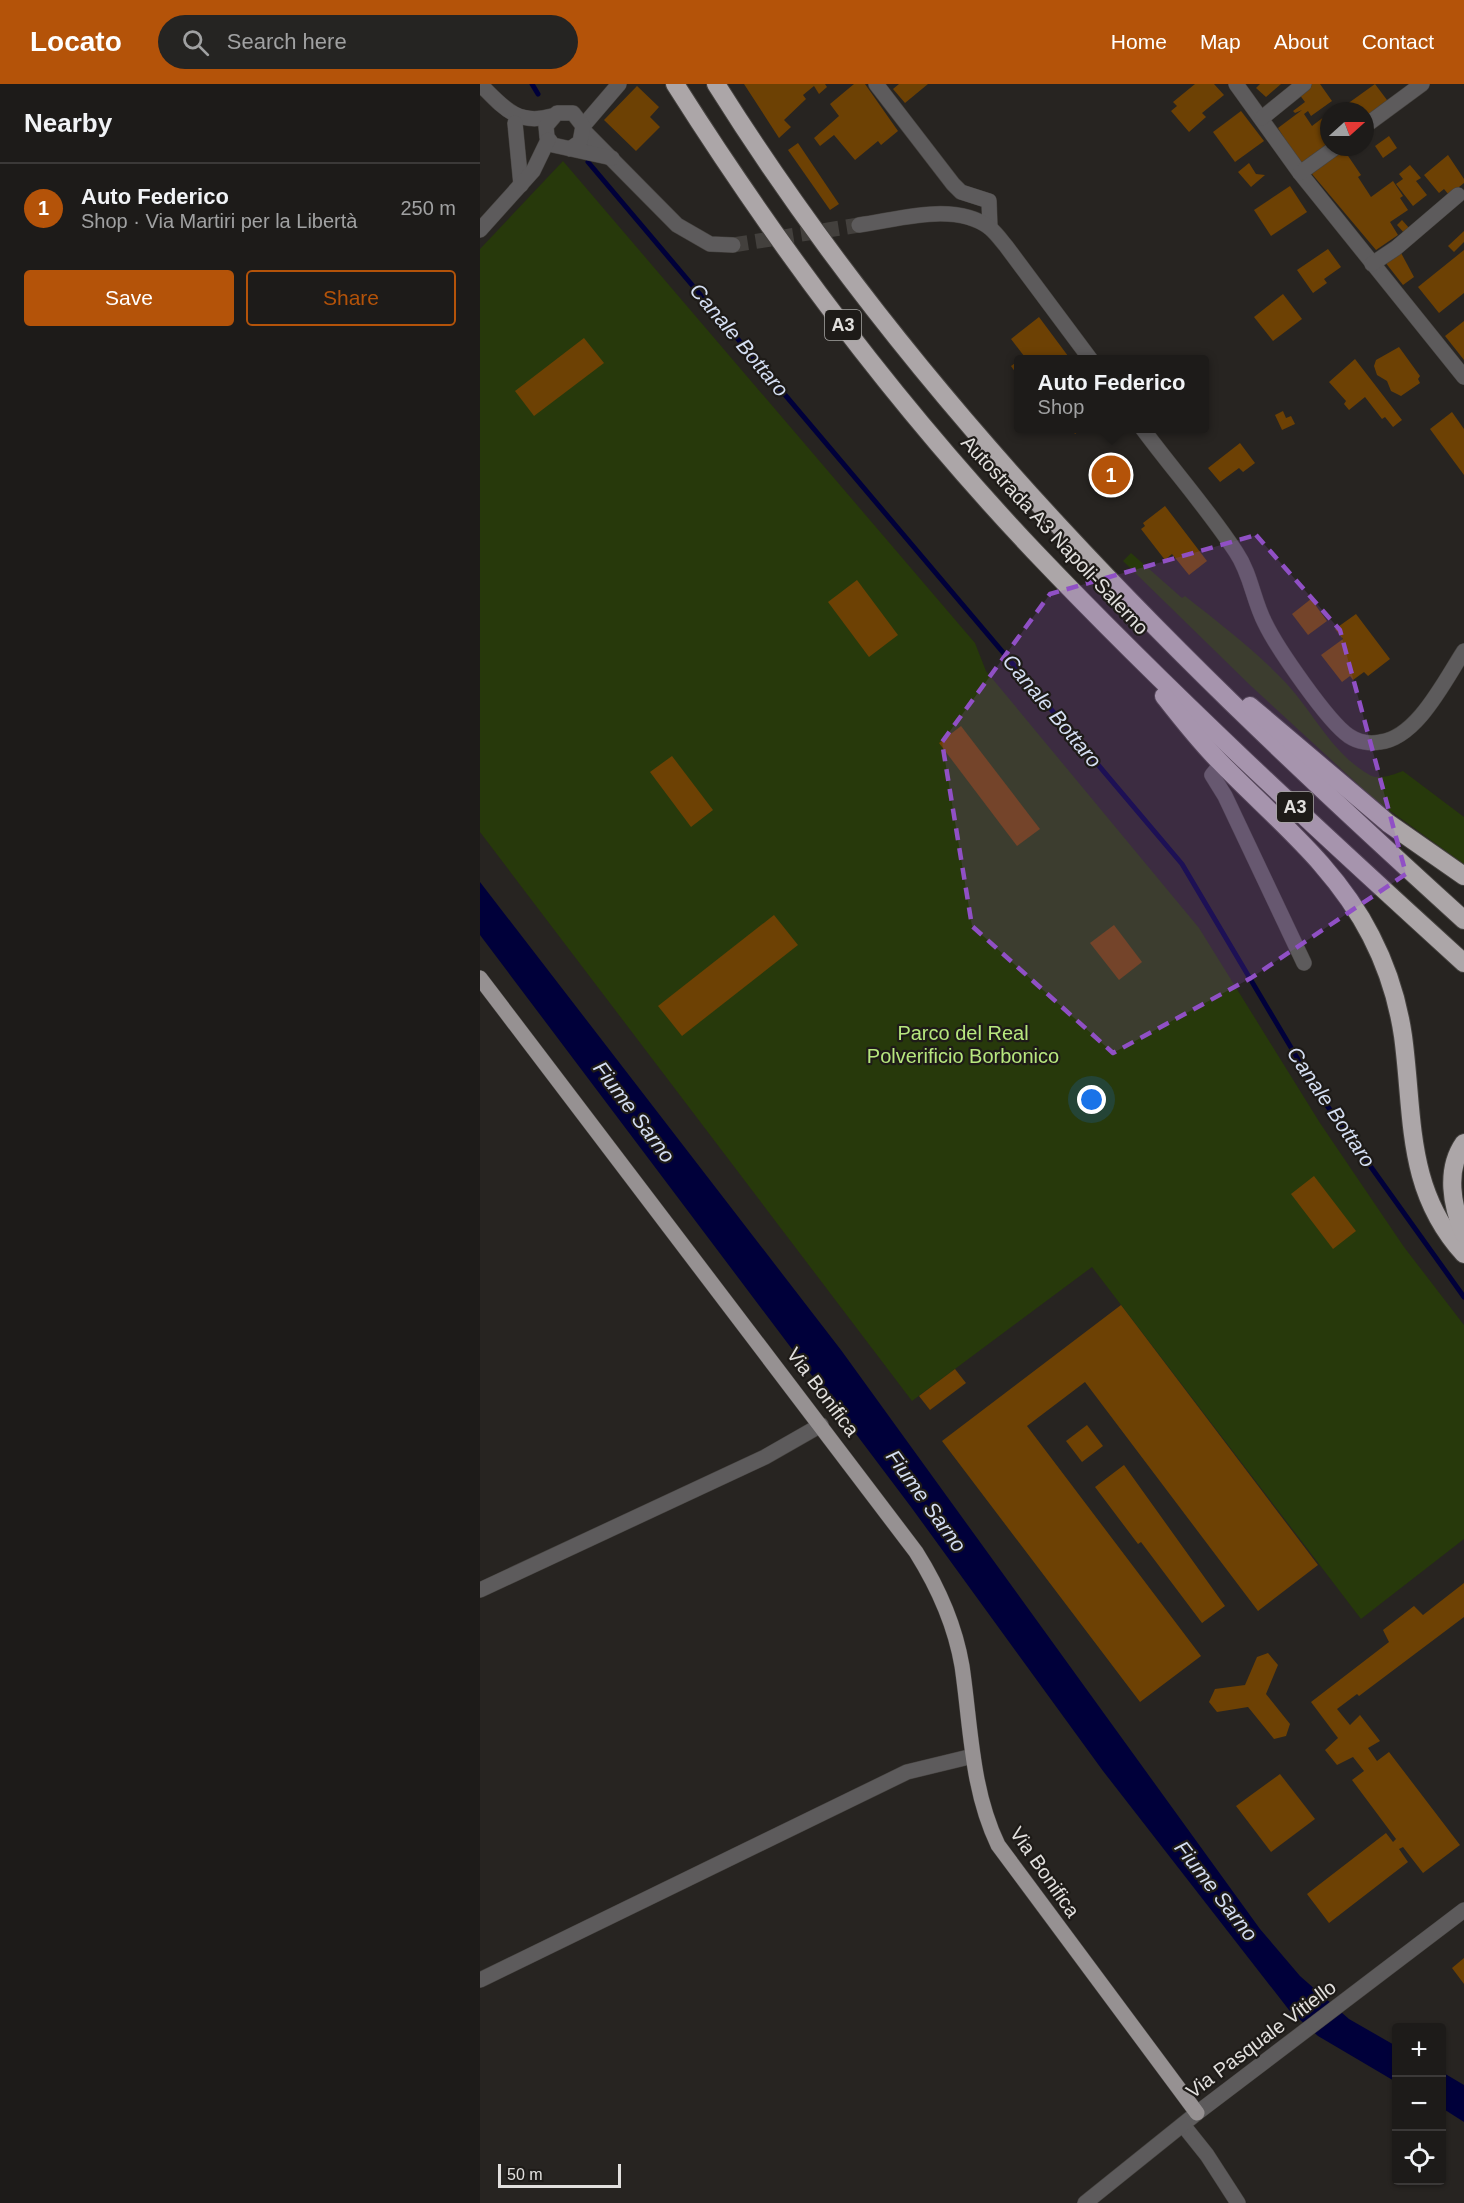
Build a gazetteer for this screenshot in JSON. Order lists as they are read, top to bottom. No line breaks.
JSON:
{"streets":{"highway":["A3","Autostrada A3 Napoli-Salerno"],"main road":["Via Bonifica"],"street":["Via Pasquale Vitiello"]},"crossings":[["Via Bonifica","Via Pasquale Vitiello"]],"water":["Canale Bottaro","Fiume Sarno"],"parks":["Parco del Real Polverificio Borbonico"],"scale_bar":"50 m","north":"right","page":{"header":"Locato","search":"Search here","nav":["Home","Map","About","Contact"],"heading":"Nearby","list":[{"mark":"1","name":"Auto Federico","note":"Shop · Via Martiri per la Libertà","value":"250 m"}],"buttons":["Save","Share"],"popup":["Auto Federico","Shop"],"pins":"1","map_buttons":["+","−"],"scale":"50 m"}}
